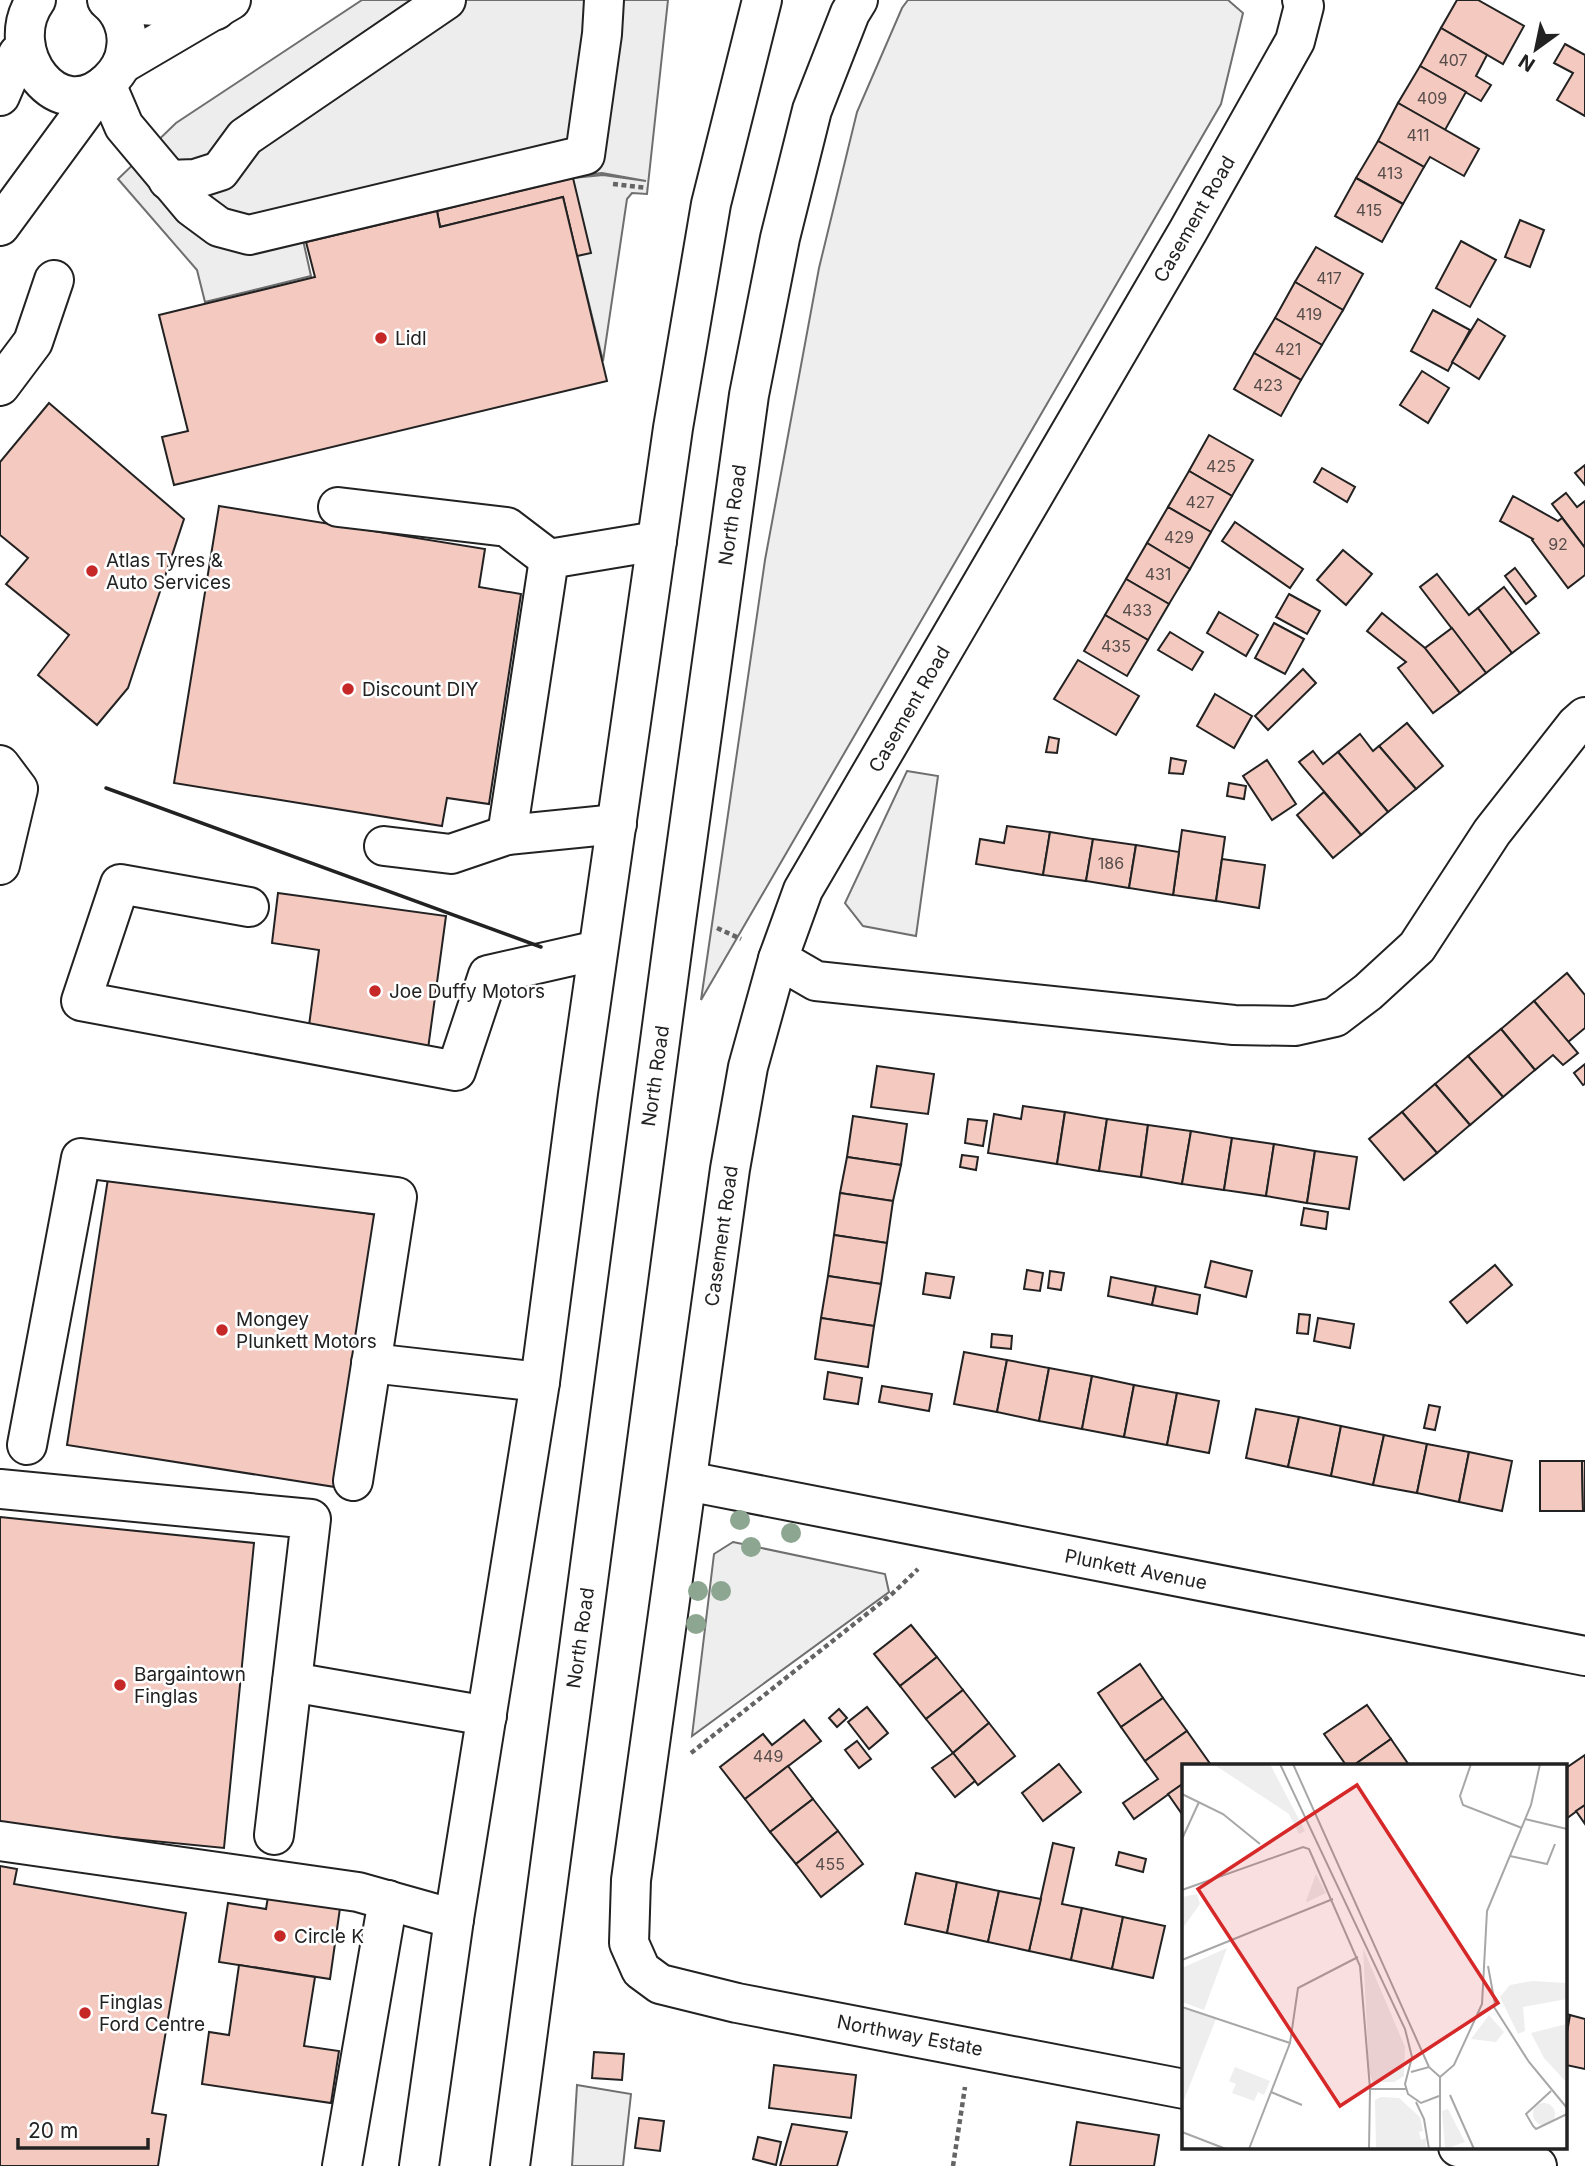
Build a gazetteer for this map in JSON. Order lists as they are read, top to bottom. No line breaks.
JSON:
{"streets":{"main road":["Casement Road","North Road","Plunkett Avenue","Northway Estate"]},"crossings":[["Casement Road","Plunkett Avenue"],["Casement Road","Northway Estate"]],"places":["Lidl","Atlas Tyres & Auto Services","Discount DIY","Joe Duffy Motors","Mongey Plunkett Motors","Bargaintown Finglas","Circle K","Finglas Ford Centre"],"house_numbers":["407","409","411","413","415","417","419","421","423","425","427","429","92","431","433","435","186","449","455"],"scale_bar":"20 m","north":"bottom left"}
